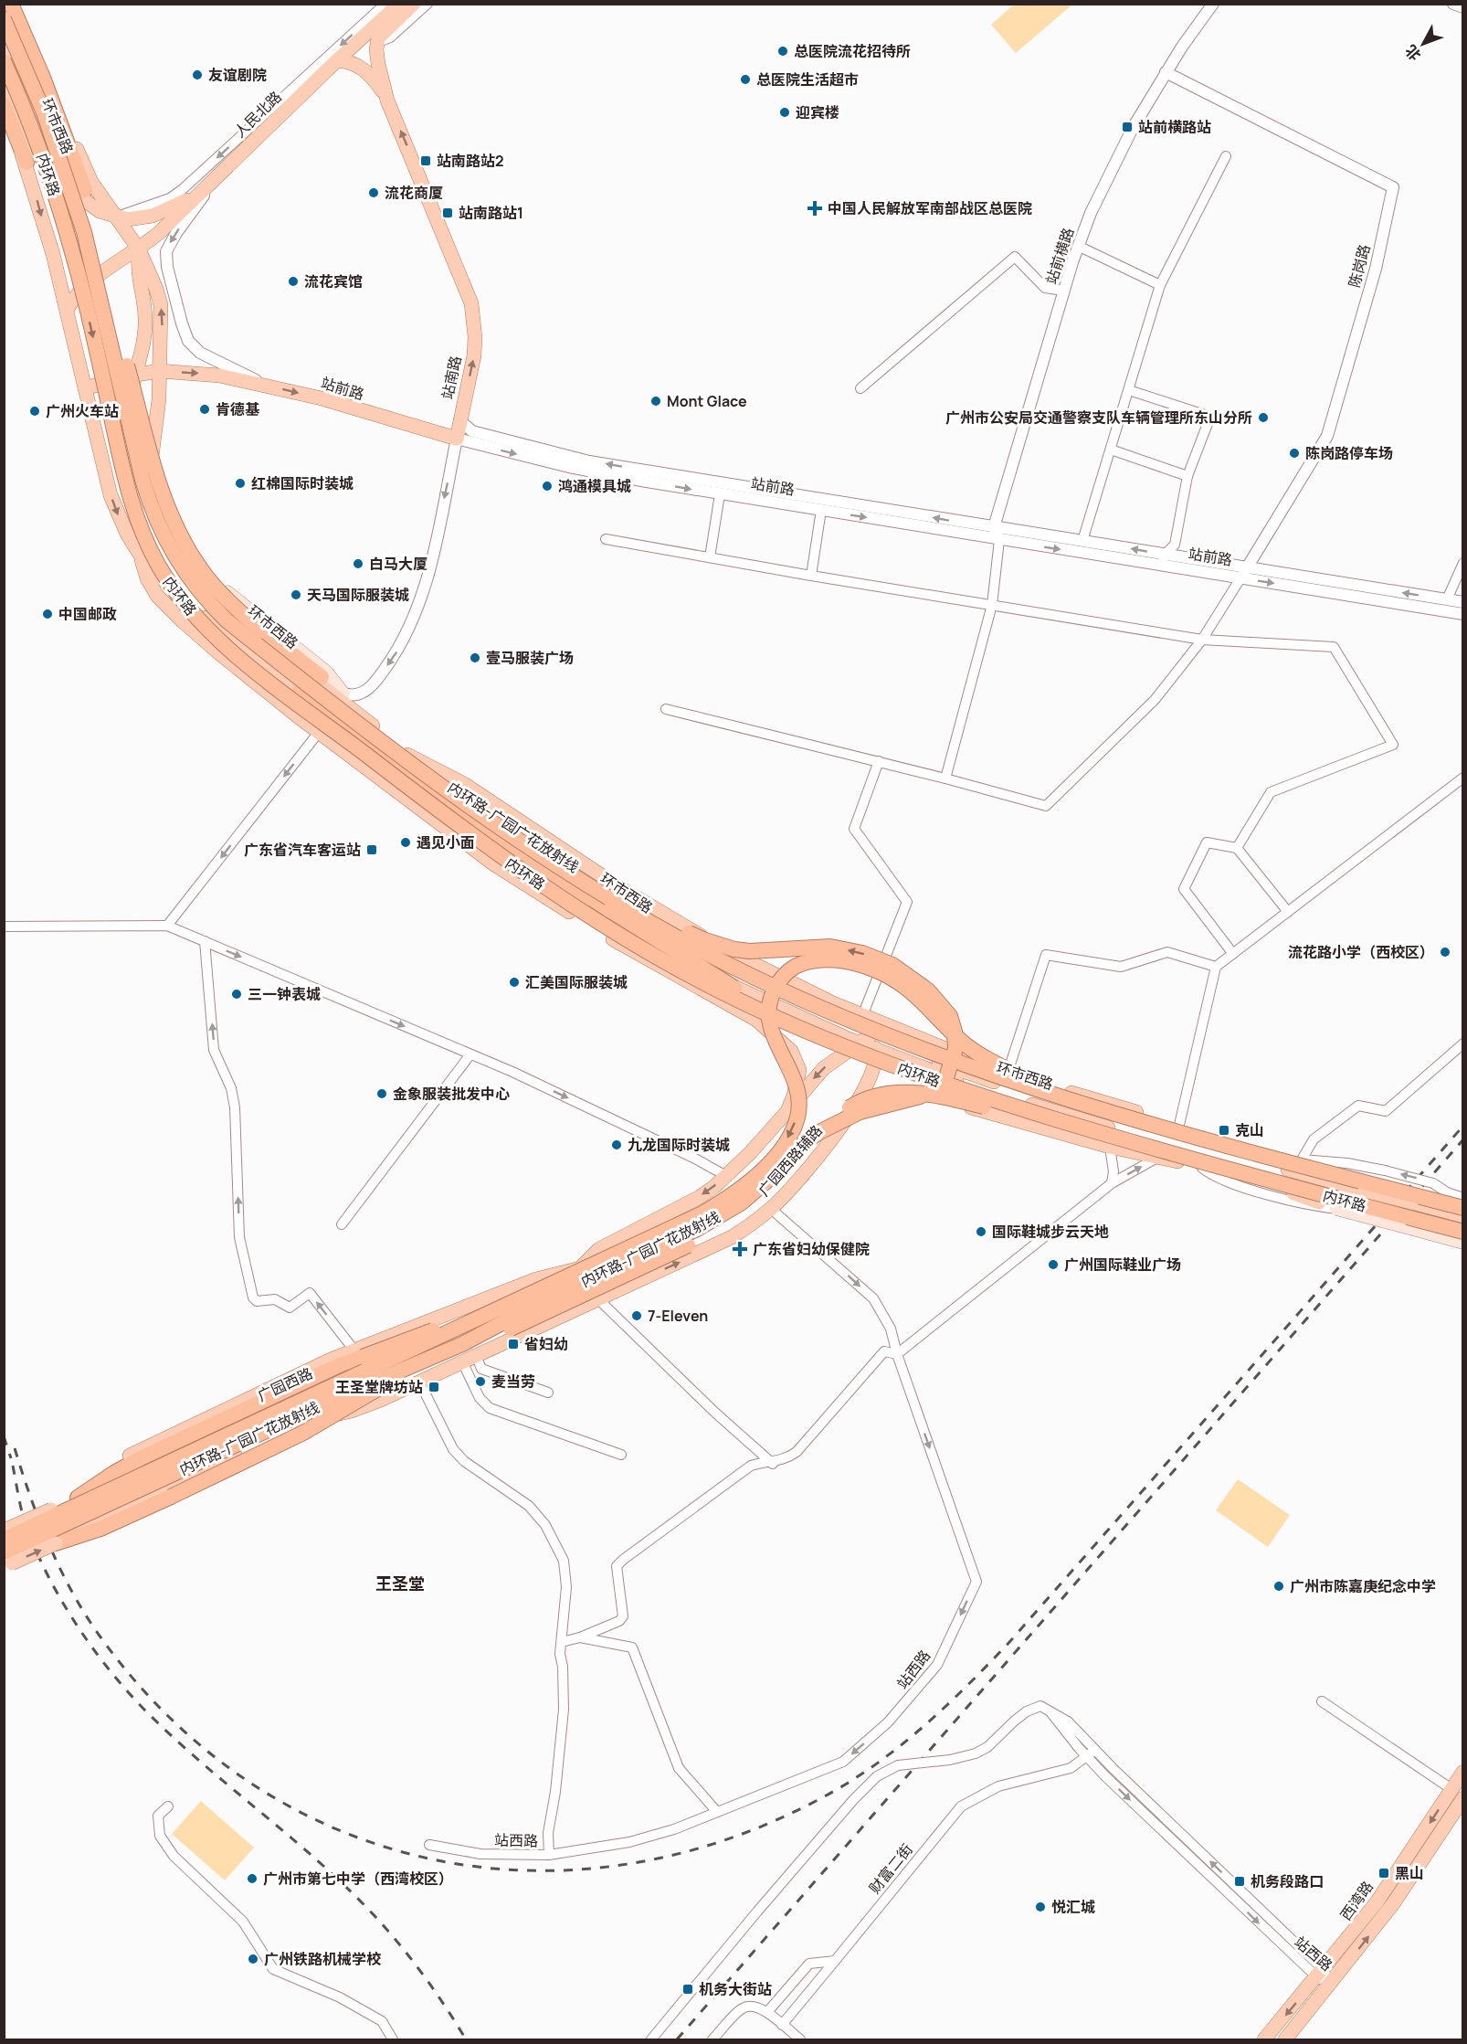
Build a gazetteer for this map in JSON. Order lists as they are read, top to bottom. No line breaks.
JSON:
{"streets":{"highway":["内环路","内环路-广园广花放射线"],"main road":["人民北路","环市西路","站南路","站前路","广园西路辅路","广园西路","西湾路"],"street":["站前横路","陈岗路","站西路","财富二街"]},"crossings":[["人民北路","环市西路"],["环市西路","内环路"],["环市西路","站前路"],["环市西路","内环路-广园广花放射线"],["环市西路","广园西路辅路"],["内环路","内环路-广园广花放射线"],["内环路","广园西路辅路"],["站前横路","陈岗路"],["站前横路","站前路"],["陈岗路","站前路"],["站南路","站前路"],["广园西路辅路","站西路"],["站西路","财富二街"],["站西路","西湾路"]],"districts":["王圣堂"],"places":{"other":["总医院流花招待所","友谊剧院","总医院生活超市","迎宾楼","流花商厦","流花宾馆","Mont Glace","肯德基","广州火车站","广州市公安局交通警察支队车辆管理所东山分所","陈岗路停车场","红棉国际时装城","鸿通模具城","白马大厦","天马国际服装城","中国邮政","壹马服装广场","遇见小面","流花路小学（西校区）","汇美国际服装城","三一钟表城","金象服装批发中心","九龙国际时装城","国际鞋城步云天地","广州国际鞋业广场","7-Eleven","麦当劳","广州市陈嘉庚纪念中学","广州市第七中学（西湾校区）","悦汇城","广州铁路机械学校"],"transit":["站前横路站","站南路站2","站南路站1","广东省汽车客运站","克山","省妇幼","王圣堂牌坊站","黑山","机务段路口","机务大街站"],"health":["中国人民解放军南部战区总医院","广东省妇幼保健院"]},"north":"bottom left"}
